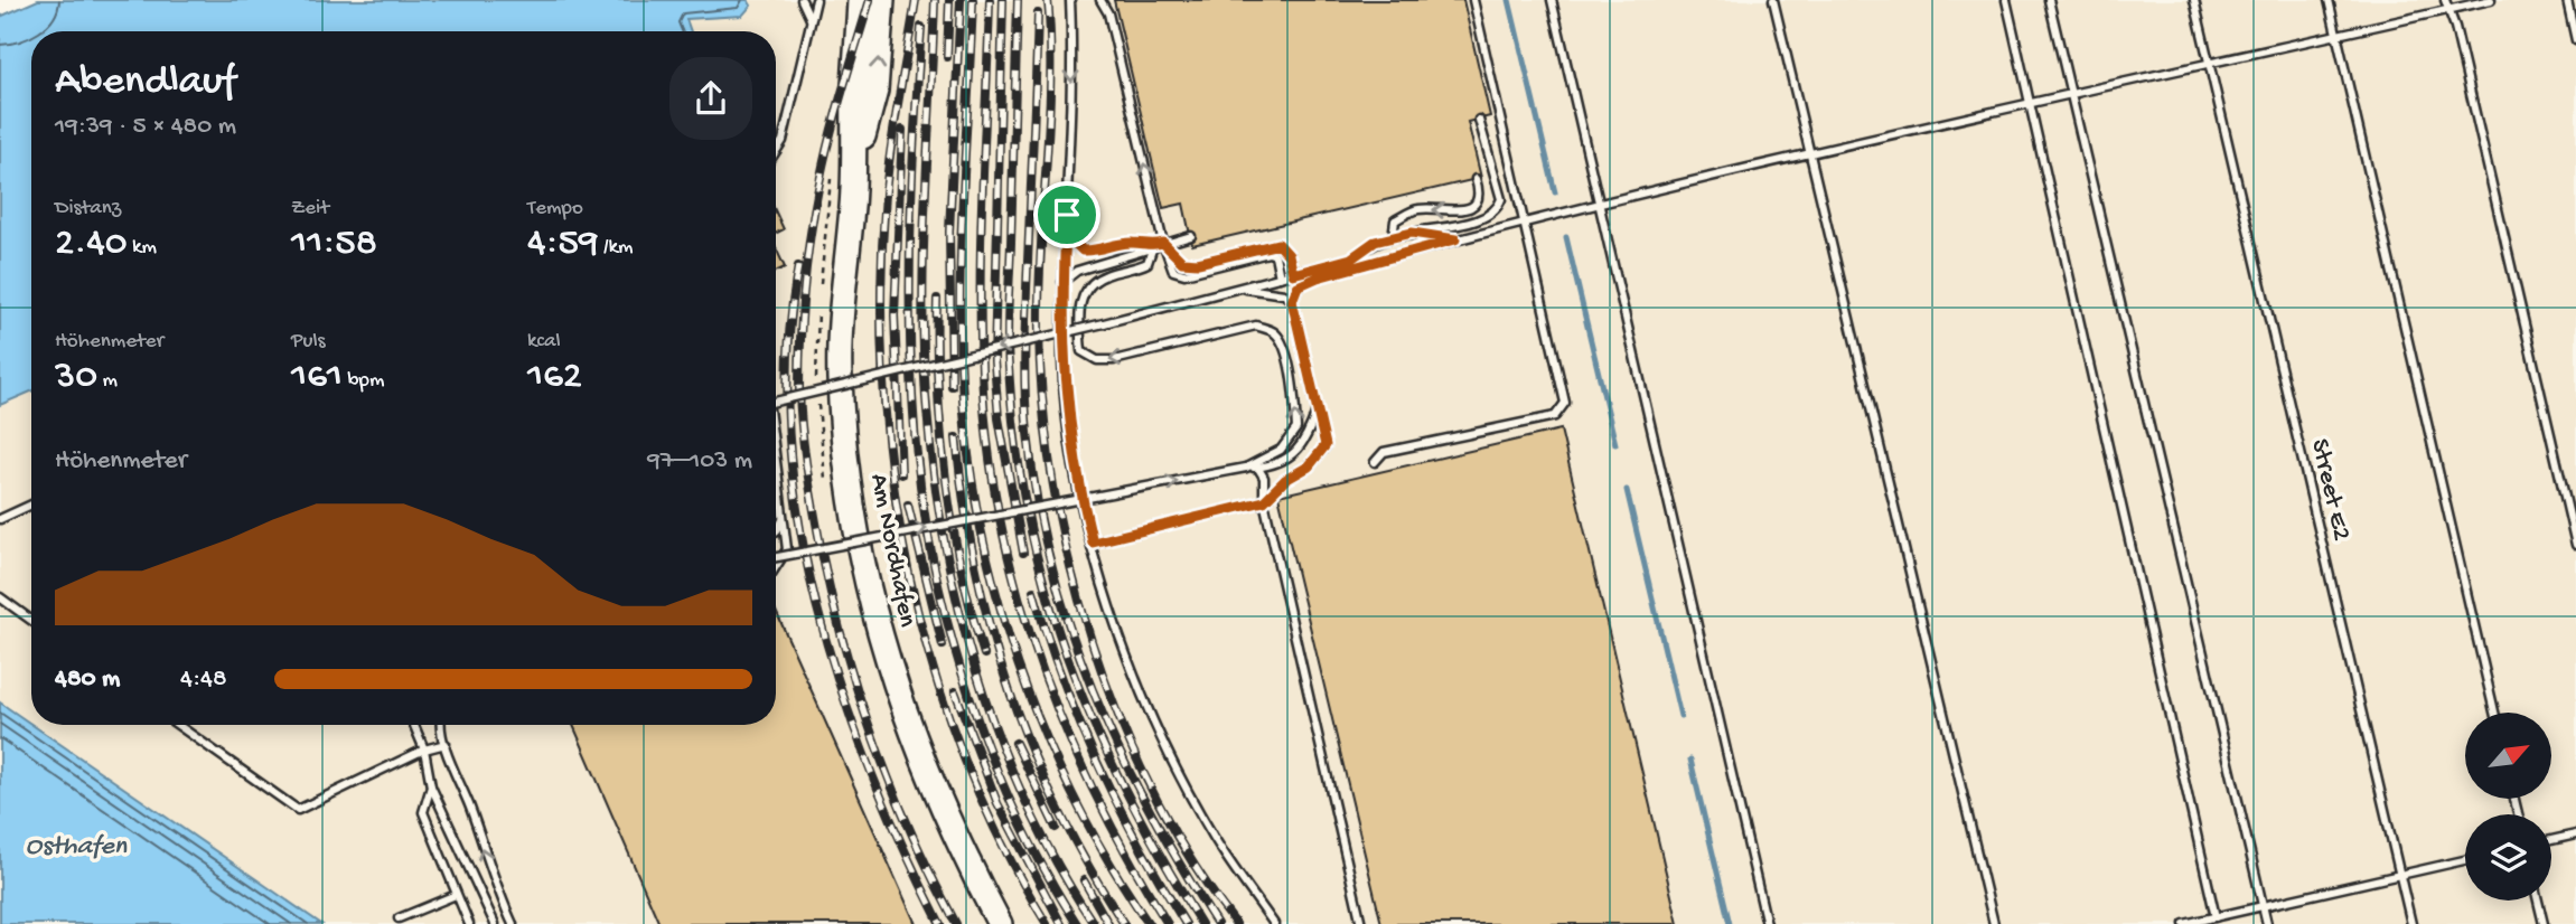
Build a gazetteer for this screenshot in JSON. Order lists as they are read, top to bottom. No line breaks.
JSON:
{"streets":{"main road":["Am Nordhafen"],"lane":["Street E2"]},"water":["Osthafen"],"north":"top right","page":{"heading":["Abendlauf","19:39 · 5 × 480 m"],"stats":[["Distanz","2.40 km"],["Zeit","11:58"],["Tempo","4:59 /km"],["Höhenmeter","30 m"],["Puls","161 bpm"],["kcal","162"]],"chart":["Höhenmeter","97–103 m"],"list":[{"name":"480 m","note":"4:48"}]}}
